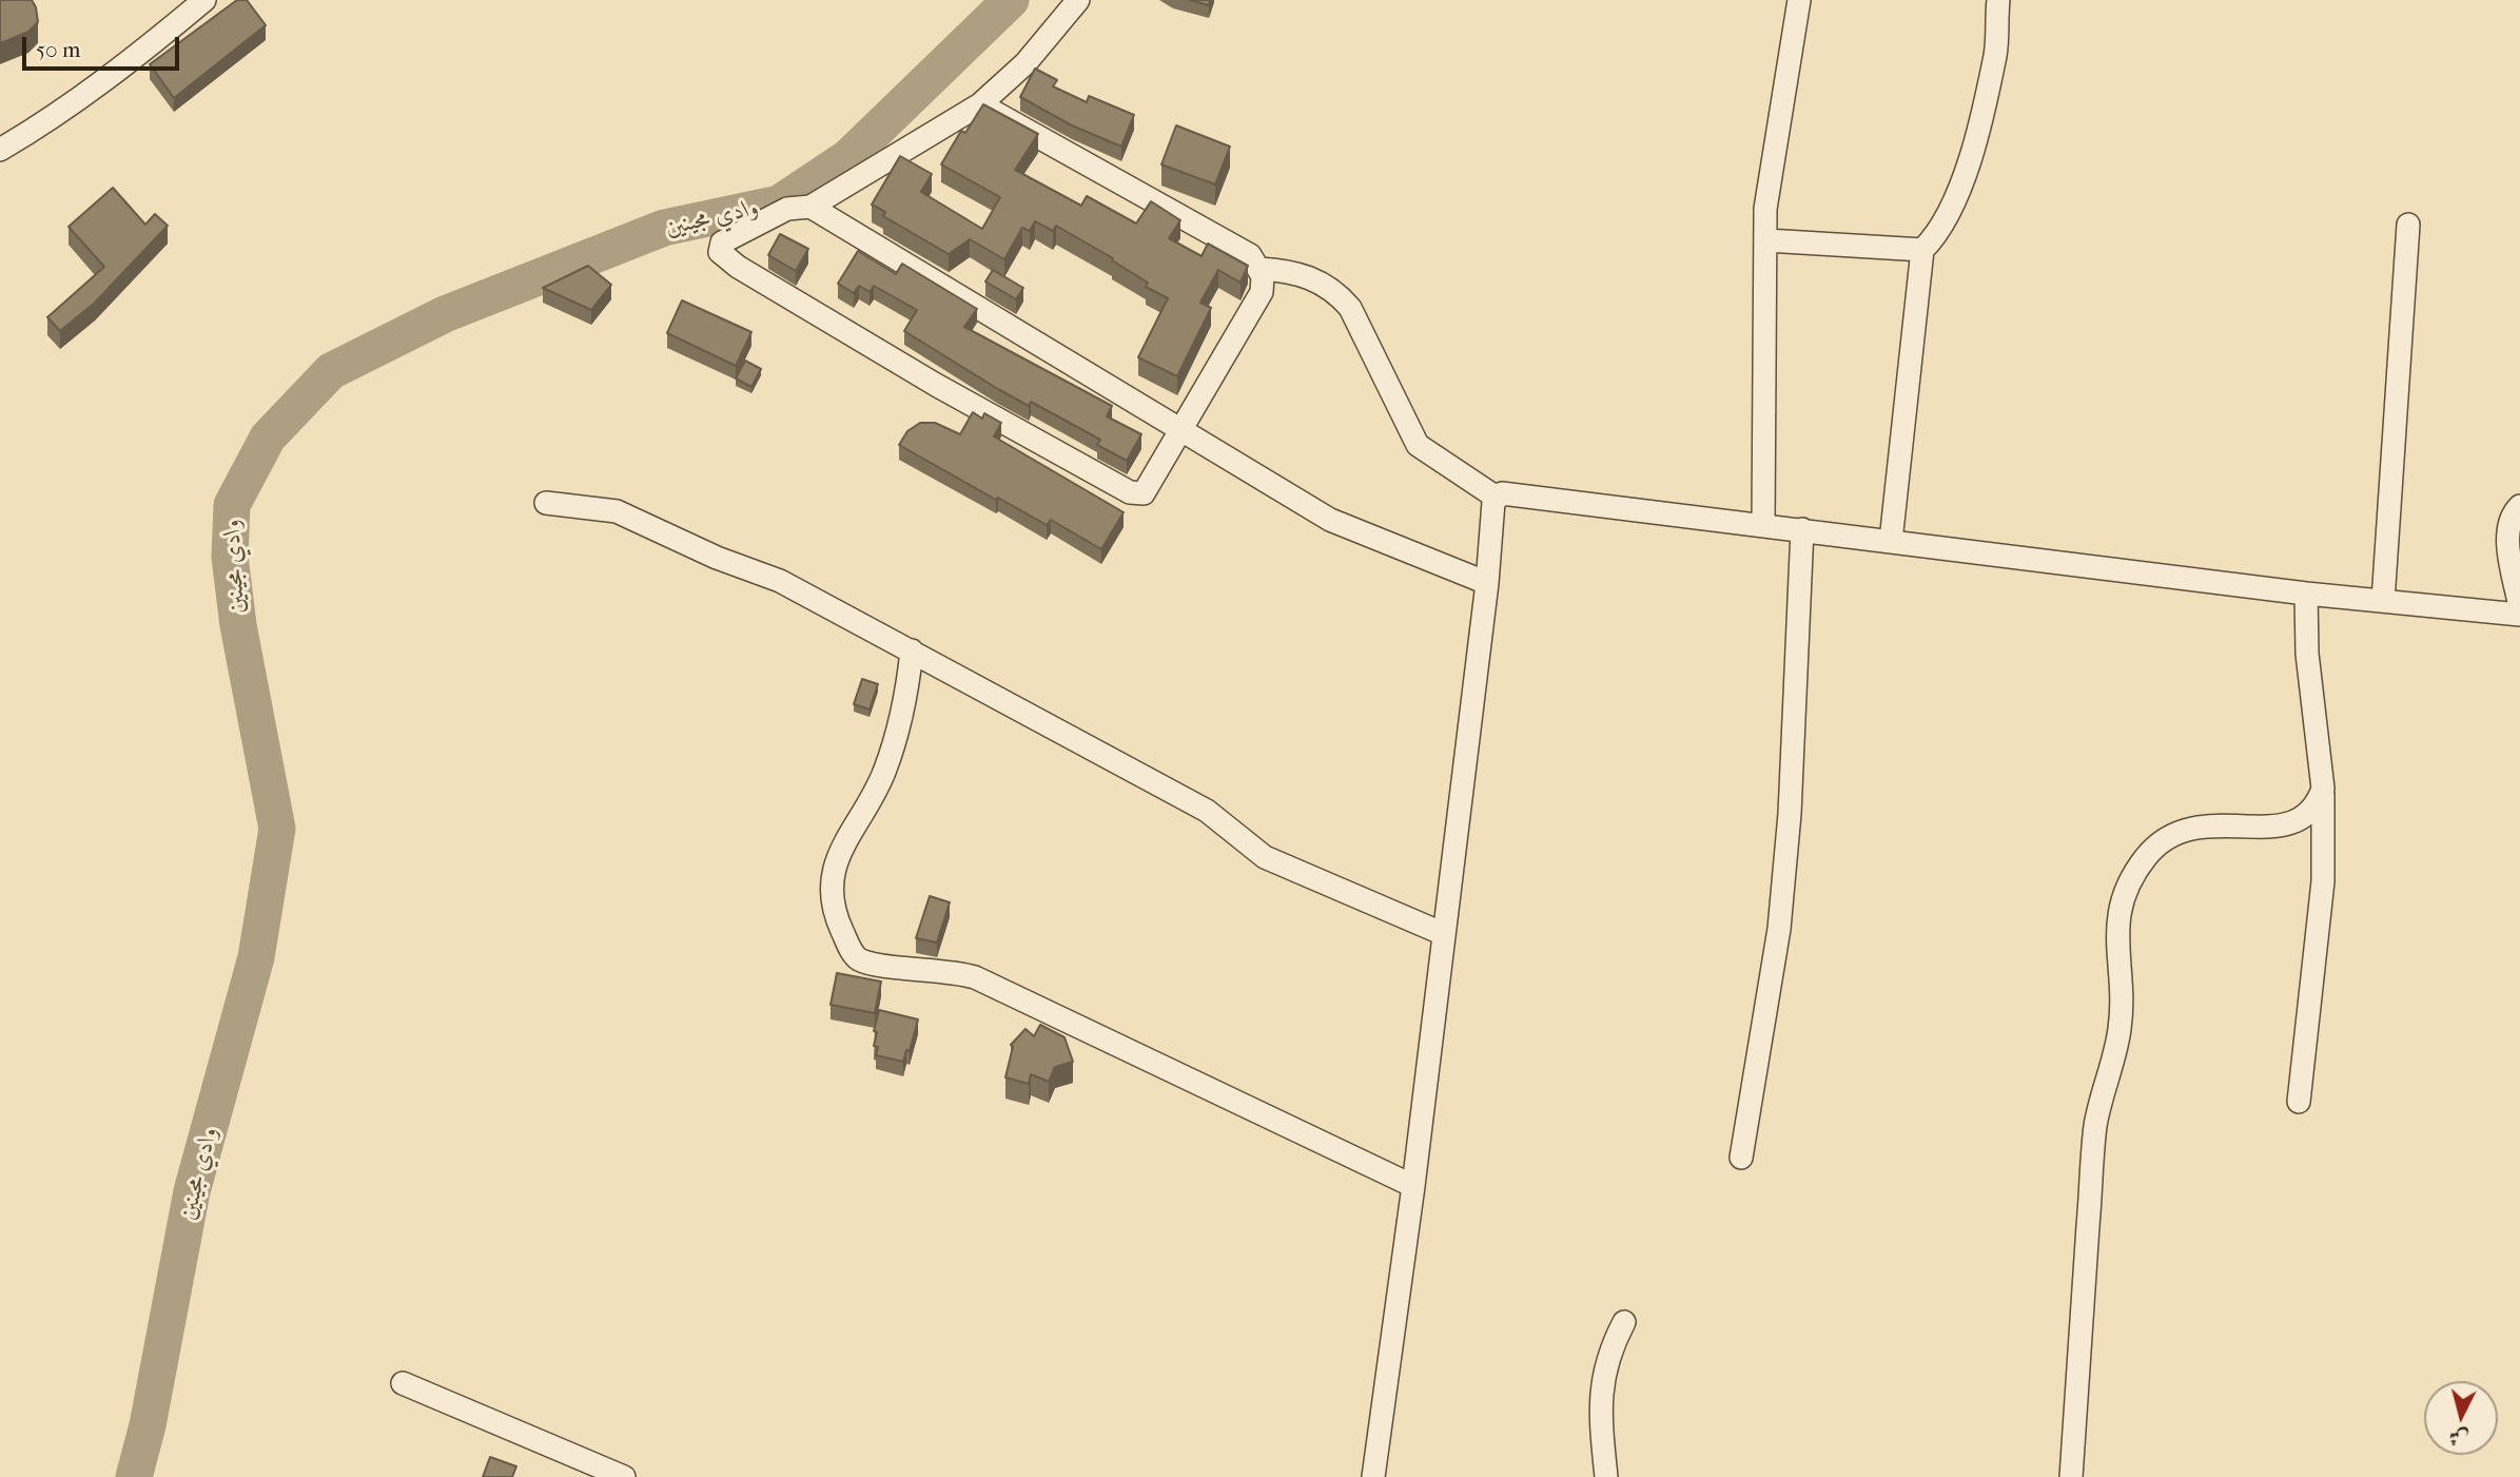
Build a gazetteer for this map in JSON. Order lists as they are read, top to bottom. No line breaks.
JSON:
{"water":["وادي مجينين"],"scale_bar":"50 m","north":"bottom"}
